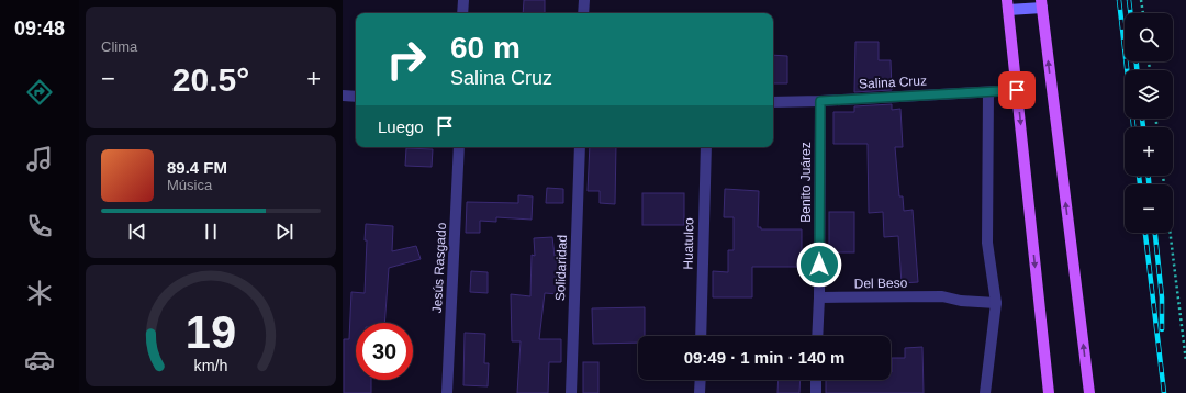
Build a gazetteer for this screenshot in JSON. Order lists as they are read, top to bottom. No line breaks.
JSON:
{"streets":{"street":["Salina Cruz","Benito Juárez","Huatulco","Jesús Rasgado","Solidaridad","Del Beso"]},"crossings":[["Salina Cruz","Benito Juárez"],["Benito Juárez","Del Beso"]],"page":{"tabs":"09:48","tile":"Clima","map_buttons":["+","−"],"turn":["60 m","Salina Cruz"],"heat":["−","20.5°","+"],"then":"Luego","song":["89.4 FM","Música"],"limit":"30","trip":"09:49 · 1 min · 140 m","gauge":["19","km/h"]}}
